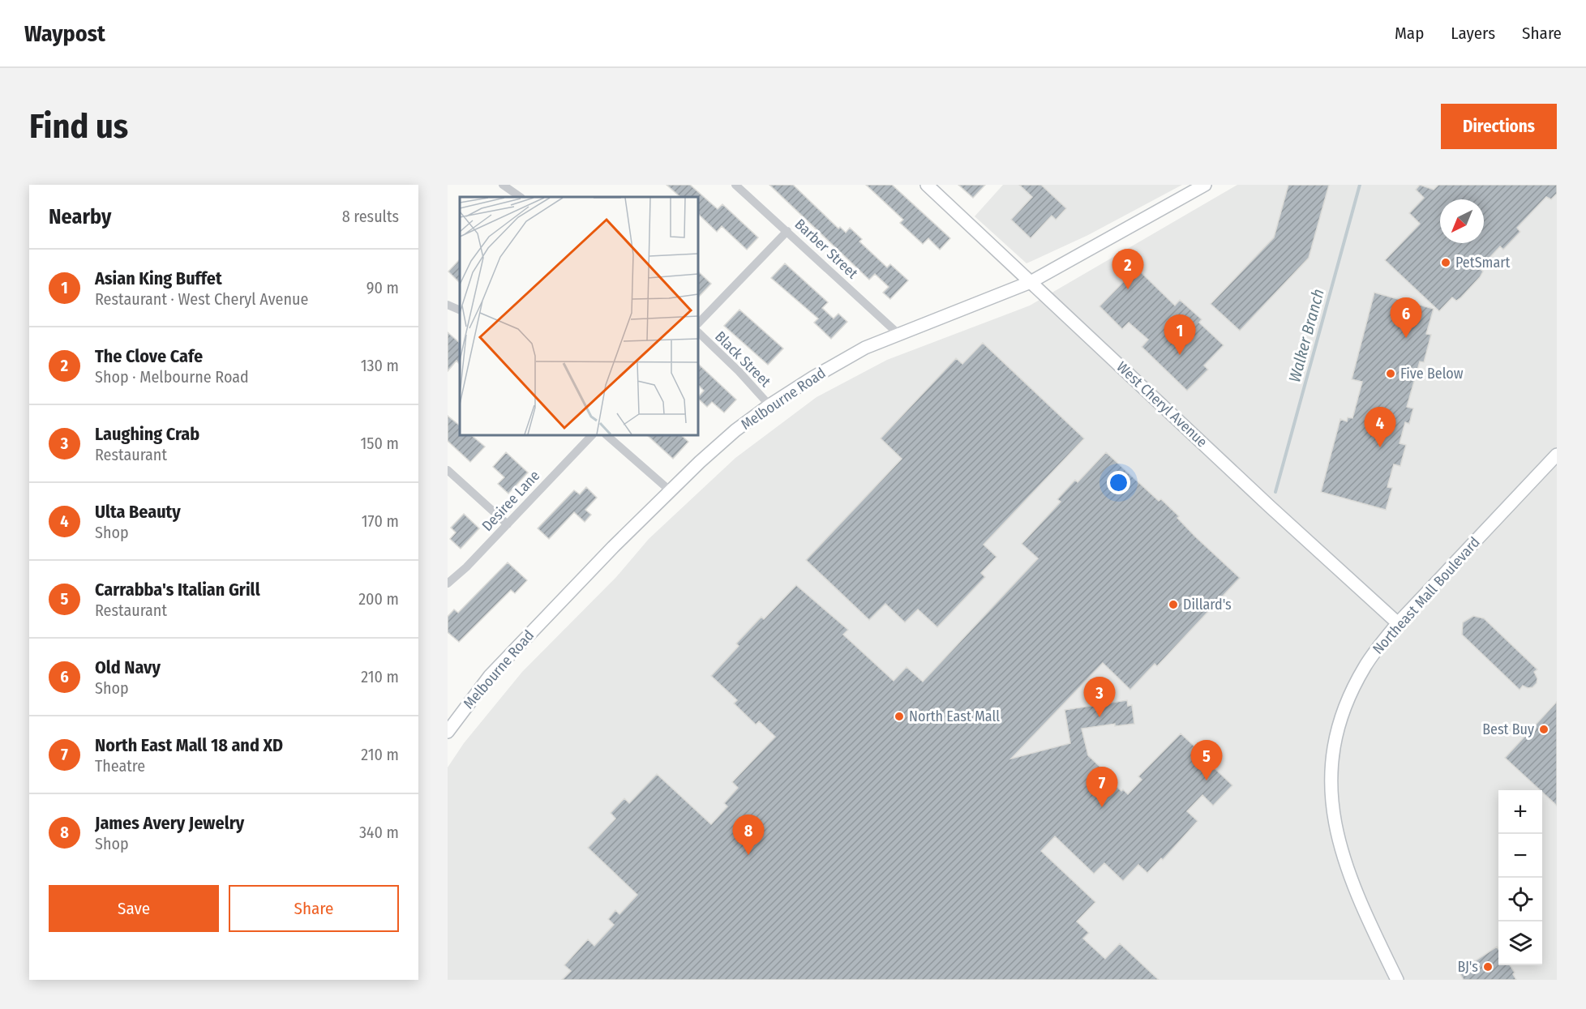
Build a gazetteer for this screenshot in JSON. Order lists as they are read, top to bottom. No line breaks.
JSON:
{"streets":{"street":["Barber Street","Black Street","Melbourne Road","West Cheryl Avenue","Desiree Lane","Northeast Mall Boulevard"]},"crossings":[["Barber Street","Melbourne Road"],["Black Street","Melbourne Road"],["Melbourne Road","West Cheryl Avenue"],["West Cheryl Avenue","Northeast Mall Boulevard"]],"water":["Walker Branch"],"places":["PetSmart","Five Below","Dillard's","North East Mall","Best Buy","BJ's"],"north":"bottom left","page":{"header":"Waypost","nav":["Map","Layers","Share"],"buttons":["Directions",["Save","Share"]],"title":"Find us","heading":["Nearby","8 results"],"list":[{"mark":"1","name":"Asian King Buffet","note":"Restaurant · West Cheryl Avenue","value":"90 m"},{"mark":"2","name":"The Clove Cafe","note":"Shop · Melbourne Road","value":"130 m"},{"mark":"3","name":"Laughing Crab","note":"Restaurant","value":"150 m"},{"mark":"4","name":"Ulta Beauty","note":"Shop","value":"170 m"},{"mark":"5","name":"Carrabba's Italian Grill","note":"Restaurant","value":"200 m"},{"mark":"6","name":"Old Navy","note":"Shop","value":"210 m"},{"mark":"7","name":"North East Mall 18 and XD","note":"Theatre","value":"210 m"},{"mark":"8","name":"James Avery Jewelry","note":"Shop","value":"340 m"}],"pins":["2","6","1","4","3","5","7","8"],"map_buttons":["+","−"]}}
